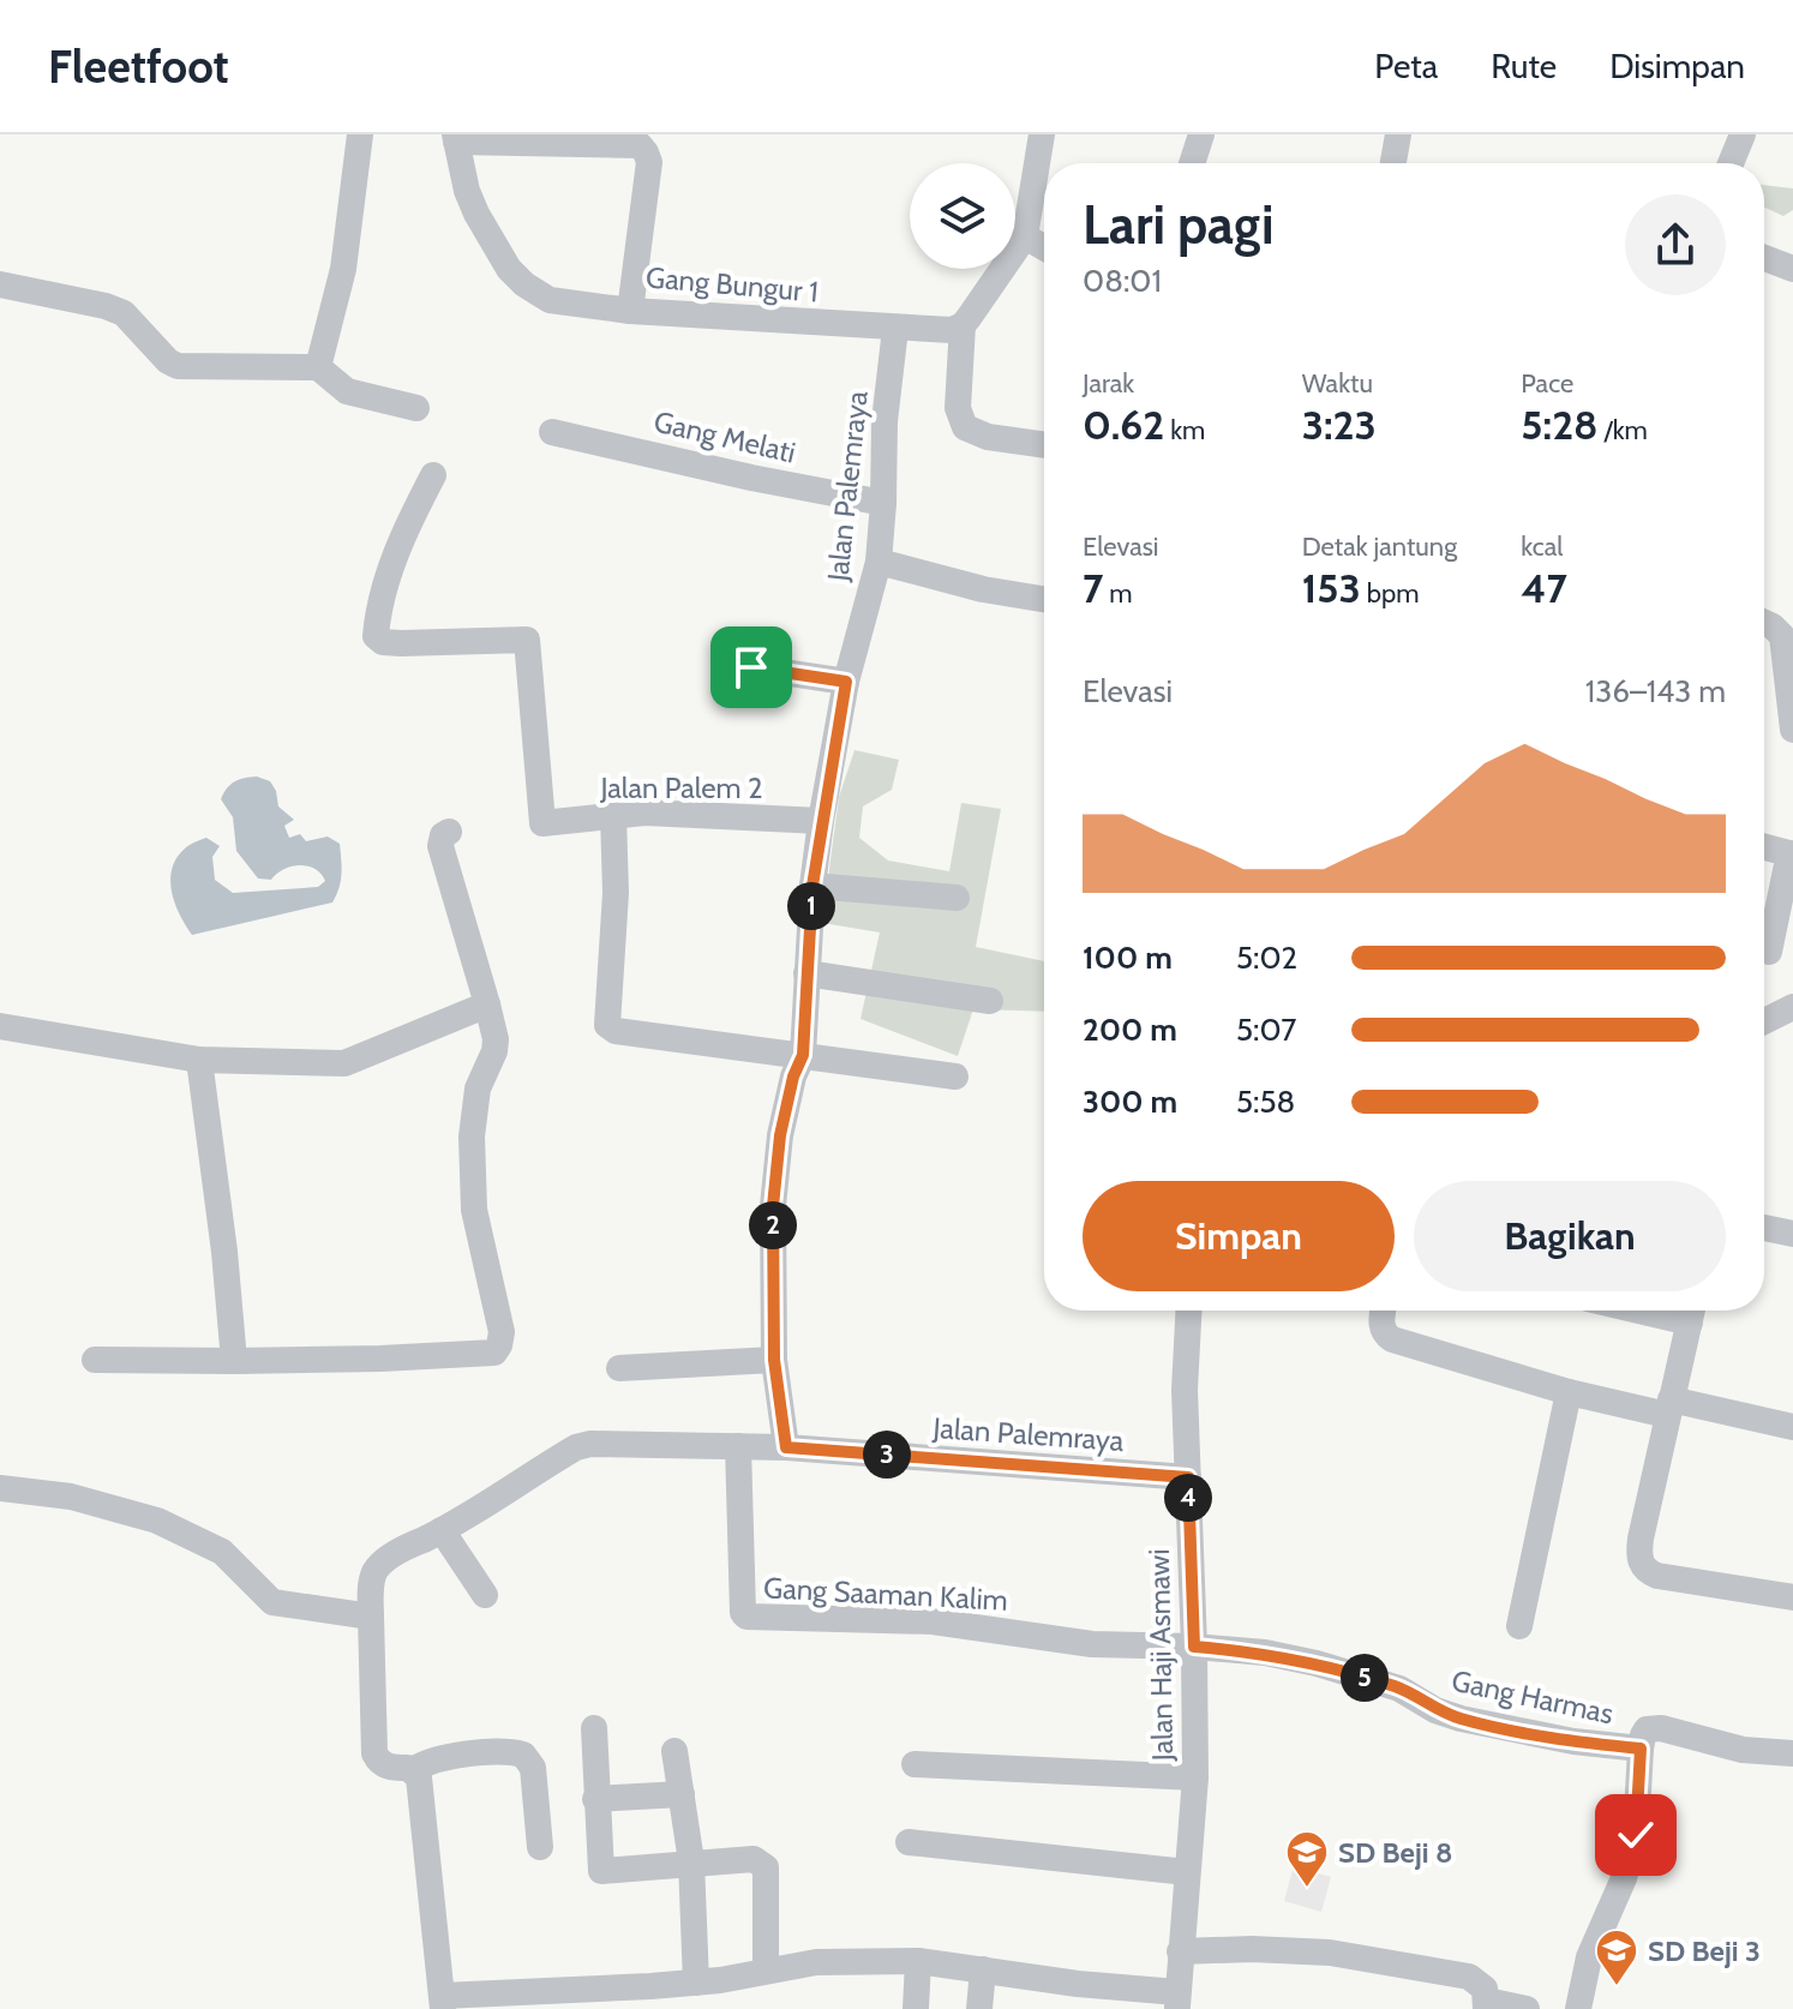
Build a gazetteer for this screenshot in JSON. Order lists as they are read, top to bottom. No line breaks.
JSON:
{"streets":{"street":["Gang Bungur 1","Gang Melati","Jalan Palemraya","Jalan Palem 2","Gang Saaman Kalim","Jalan Haji Asmawi","Gang Harmas"]},"crossings":[["Gang Bungur 1","Jalan Palemraya"],["Gang Melati","Jalan Palemraya"],["Jalan Palemraya","Jalan Palem 2"],["Jalan Palemraya","Jalan Haji Asmawi"],["Gang Saaman Kalim","Jalan Haji Asmawi"],["Gang Saaman Kalim","Gang Harmas"],["Jalan Haji Asmawi","Gang Harmas"]],"places":{"school or university":["SD Beji 8","SD Beji 3"]},"page":{"header":"Fleetfoot","nav":["Peta","Rute","Disimpan"],"heading":["Lari pagi","08:01"],"stats":[["Jarak","0.62 km"],["Waktu","3:23"],["Pace","5:28 /km"],["Elevasi","7 m"],["Detak jantung","153 bpm"],["kcal","47"]],"chart":["Elevasi","136–143 m"],"pins":["1","2","3","4","5"],"list":[{"name":"100 m","note":"5:02"},{"name":"200 m","note":"5:07"},{"name":"300 m","note":"5:58"}],"buttons":["Simpan","Bagikan"]}}
